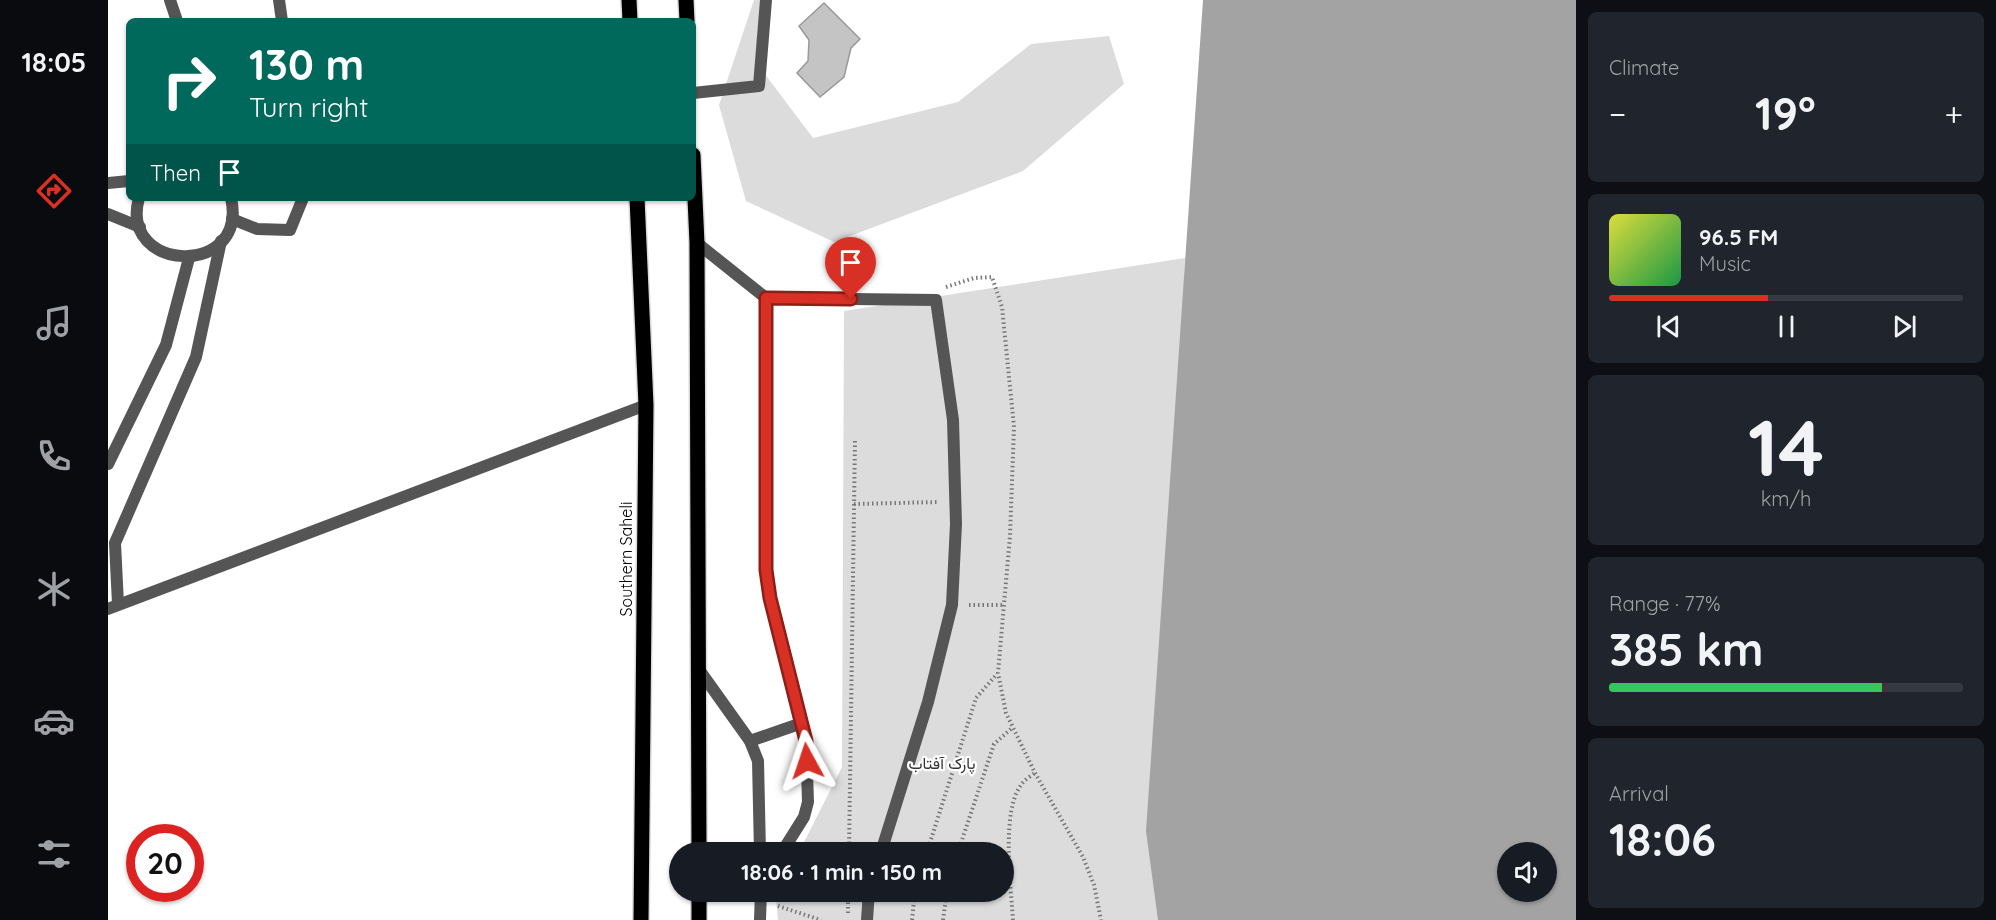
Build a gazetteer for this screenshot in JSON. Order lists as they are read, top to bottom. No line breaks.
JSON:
{"streets":{"main road":["Southern Saheli"]},"parks":["پارک آفتاب"],"page":{"tabs":"18:05","tile":["Climate",["14","km/h"],["Range · 77%","385 km"],["Arrival","18:06"]],"turn":["130 m","Turn right"],"heat":["−","19°","+"],"then":"Then","song":["96.5 FM","Music"],"limit":"20","trip":"18:06 · 1 min · 150 m"}}
